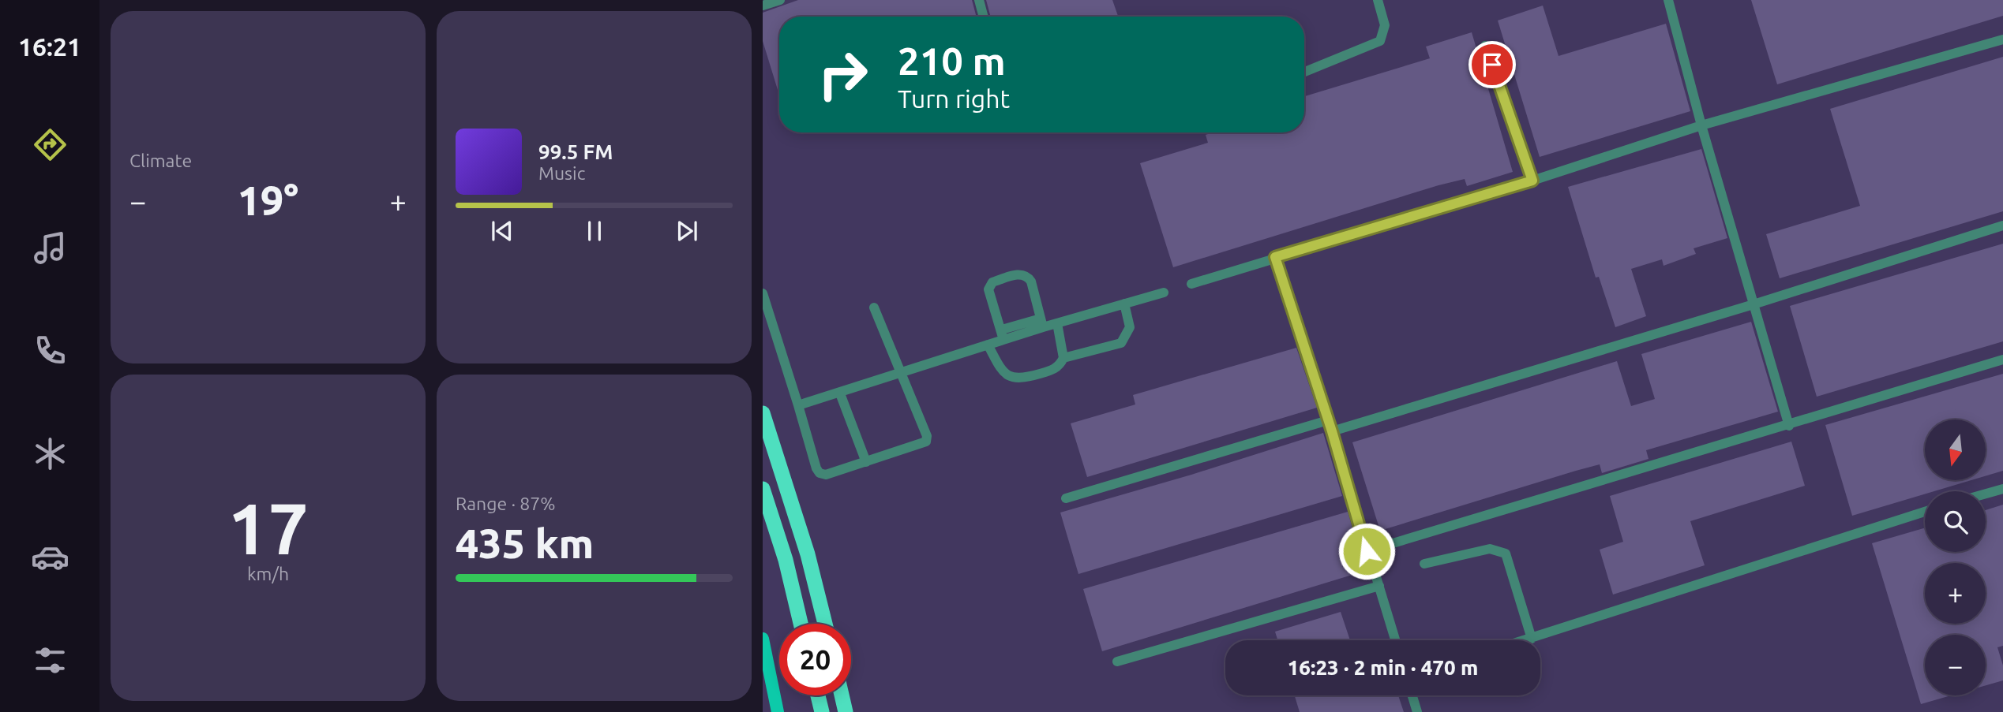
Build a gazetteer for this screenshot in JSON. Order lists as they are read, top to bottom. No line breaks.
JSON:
{"north":"bottom","page":{"tabs":"16:21","tile":["Climate",["17","km/h"],["Range · 87%","435 km"]],"turn":["210 m","Turn right"],"song":["99.5 FM","Music"],"heat":["−","19°","+"],"map_buttons":["+","−"],"limit":"20","trip":"16:23 · 2 min · 470 m"}}
